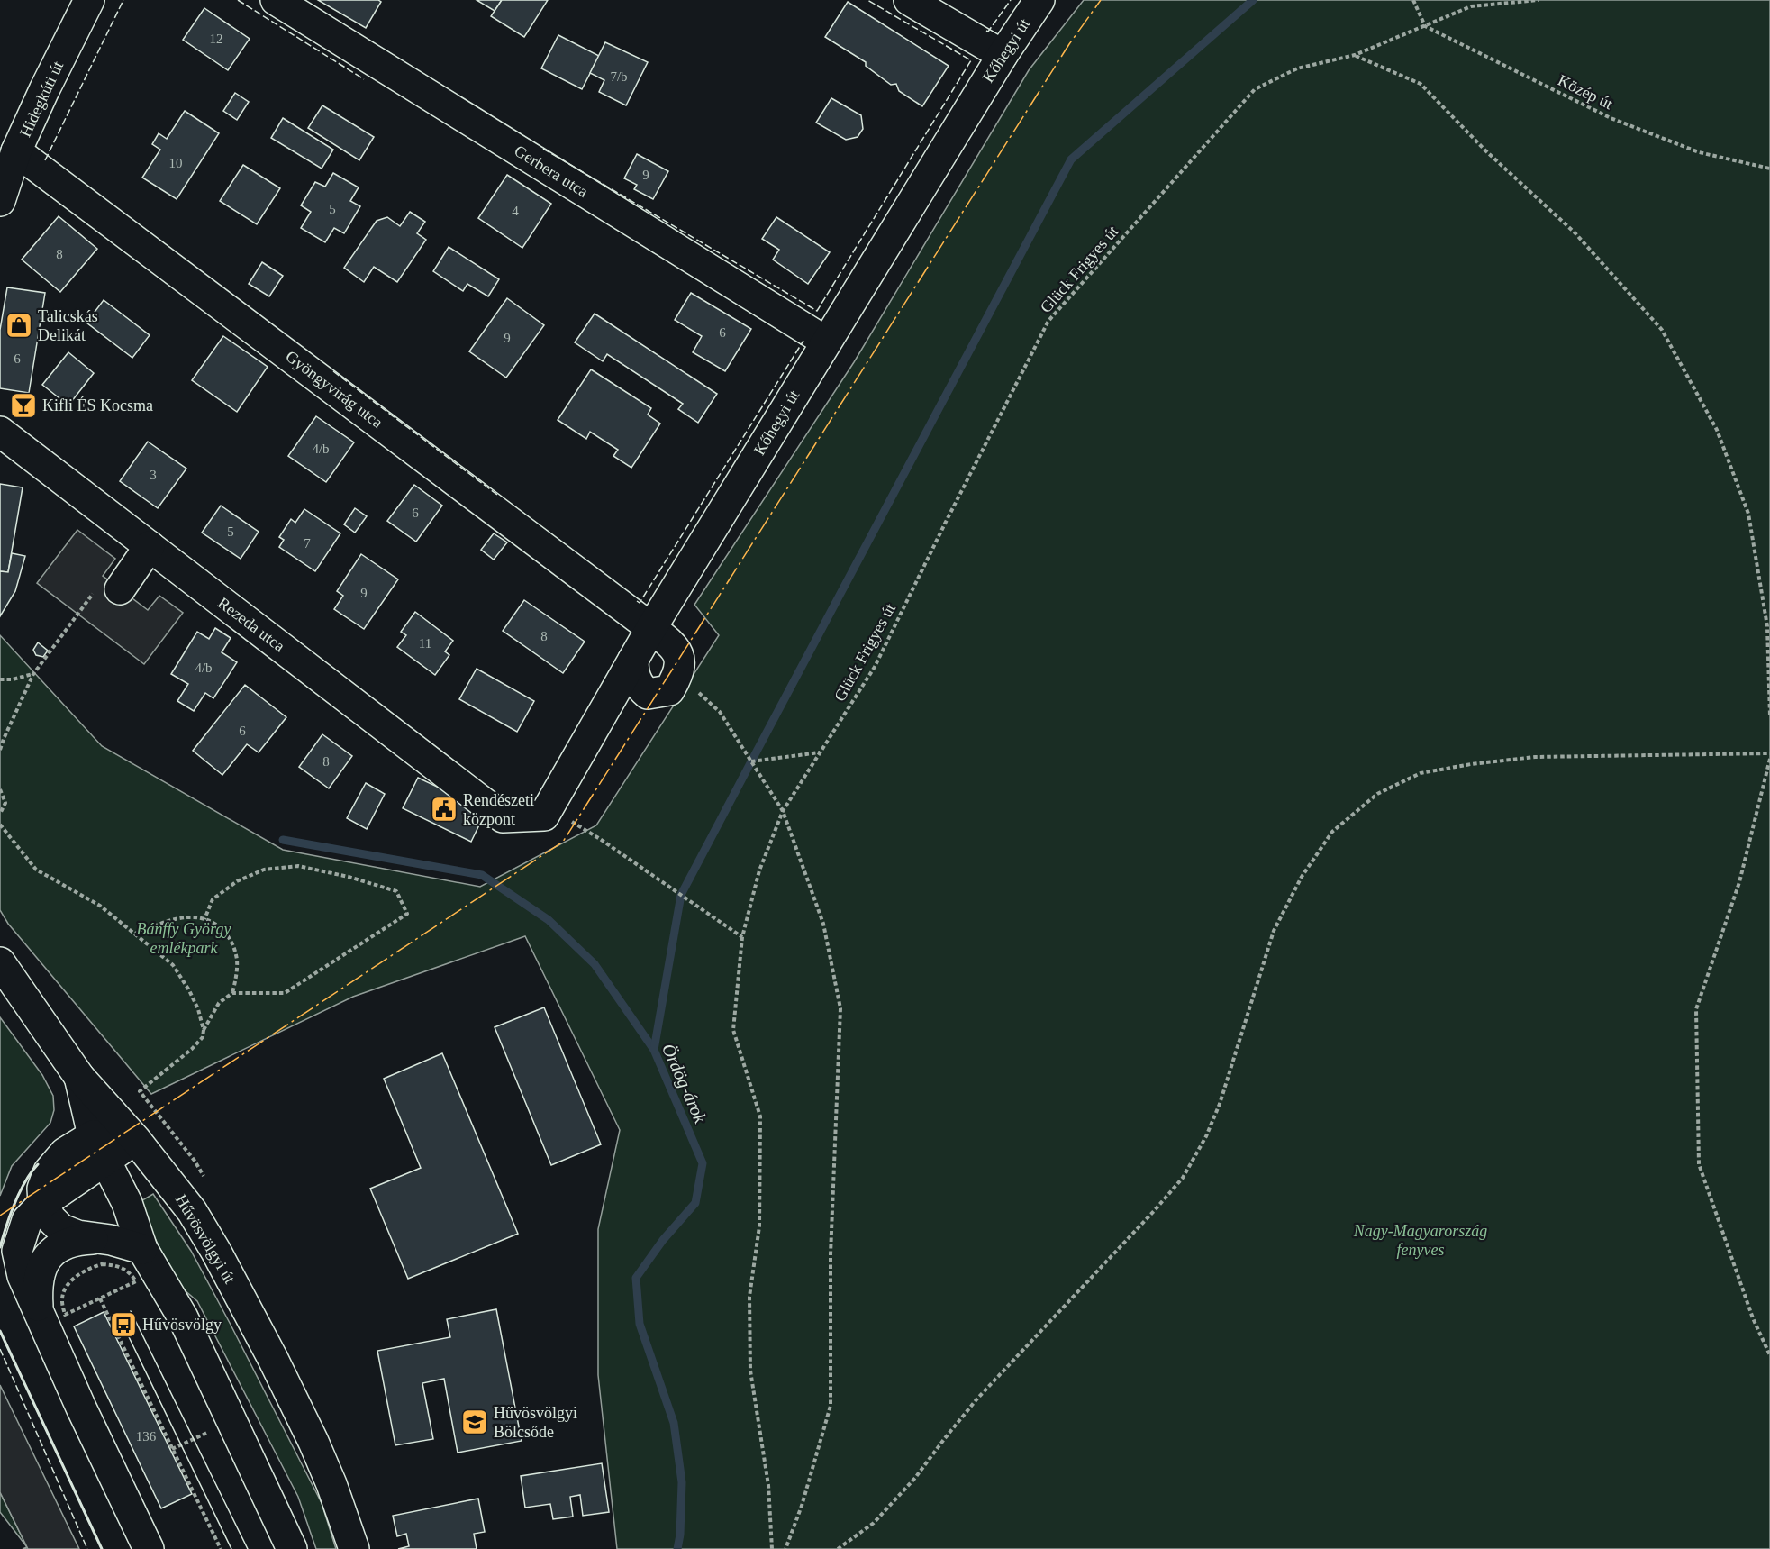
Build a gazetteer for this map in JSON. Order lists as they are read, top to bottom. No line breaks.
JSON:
{"streets":{"street":["Kőhegyi út","Hidegkúti út","Gerbera utca","Gyöngyvirág utca","Rezeda utca","Hűvösvölgyi út"],"path":["Közép út","Glück Frigyes út"]},"crossings":[["Kőhegyi út","Gerbera utca"],["Kőhegyi út","Gyöngyvirág utca"],["Kőhegyi út","Rezeda utca"],["Közép út","Glück Frigyes út"],["Hidegkúti út","Gyöngyvirág utca"]],"water":["Ördög-árok"],"parks":["Bánffy György emlékpark","Nagy-Magyarország fenyves"],"places":{"shop":["Talicskás Delikát"],"bar":["Kifli ÉS Kocsma"],"public building":["Rendészeti központ"],"bus stop":["Hűvösvölgy"],"school or university":["Hűvösvölgyi Bölcsőde"]},"house_numbers":["12","7/b","10","9","5","4","8","6","9","6","4/b","3","6","5","7","9","8","11","4/b","6","8","136"]}
